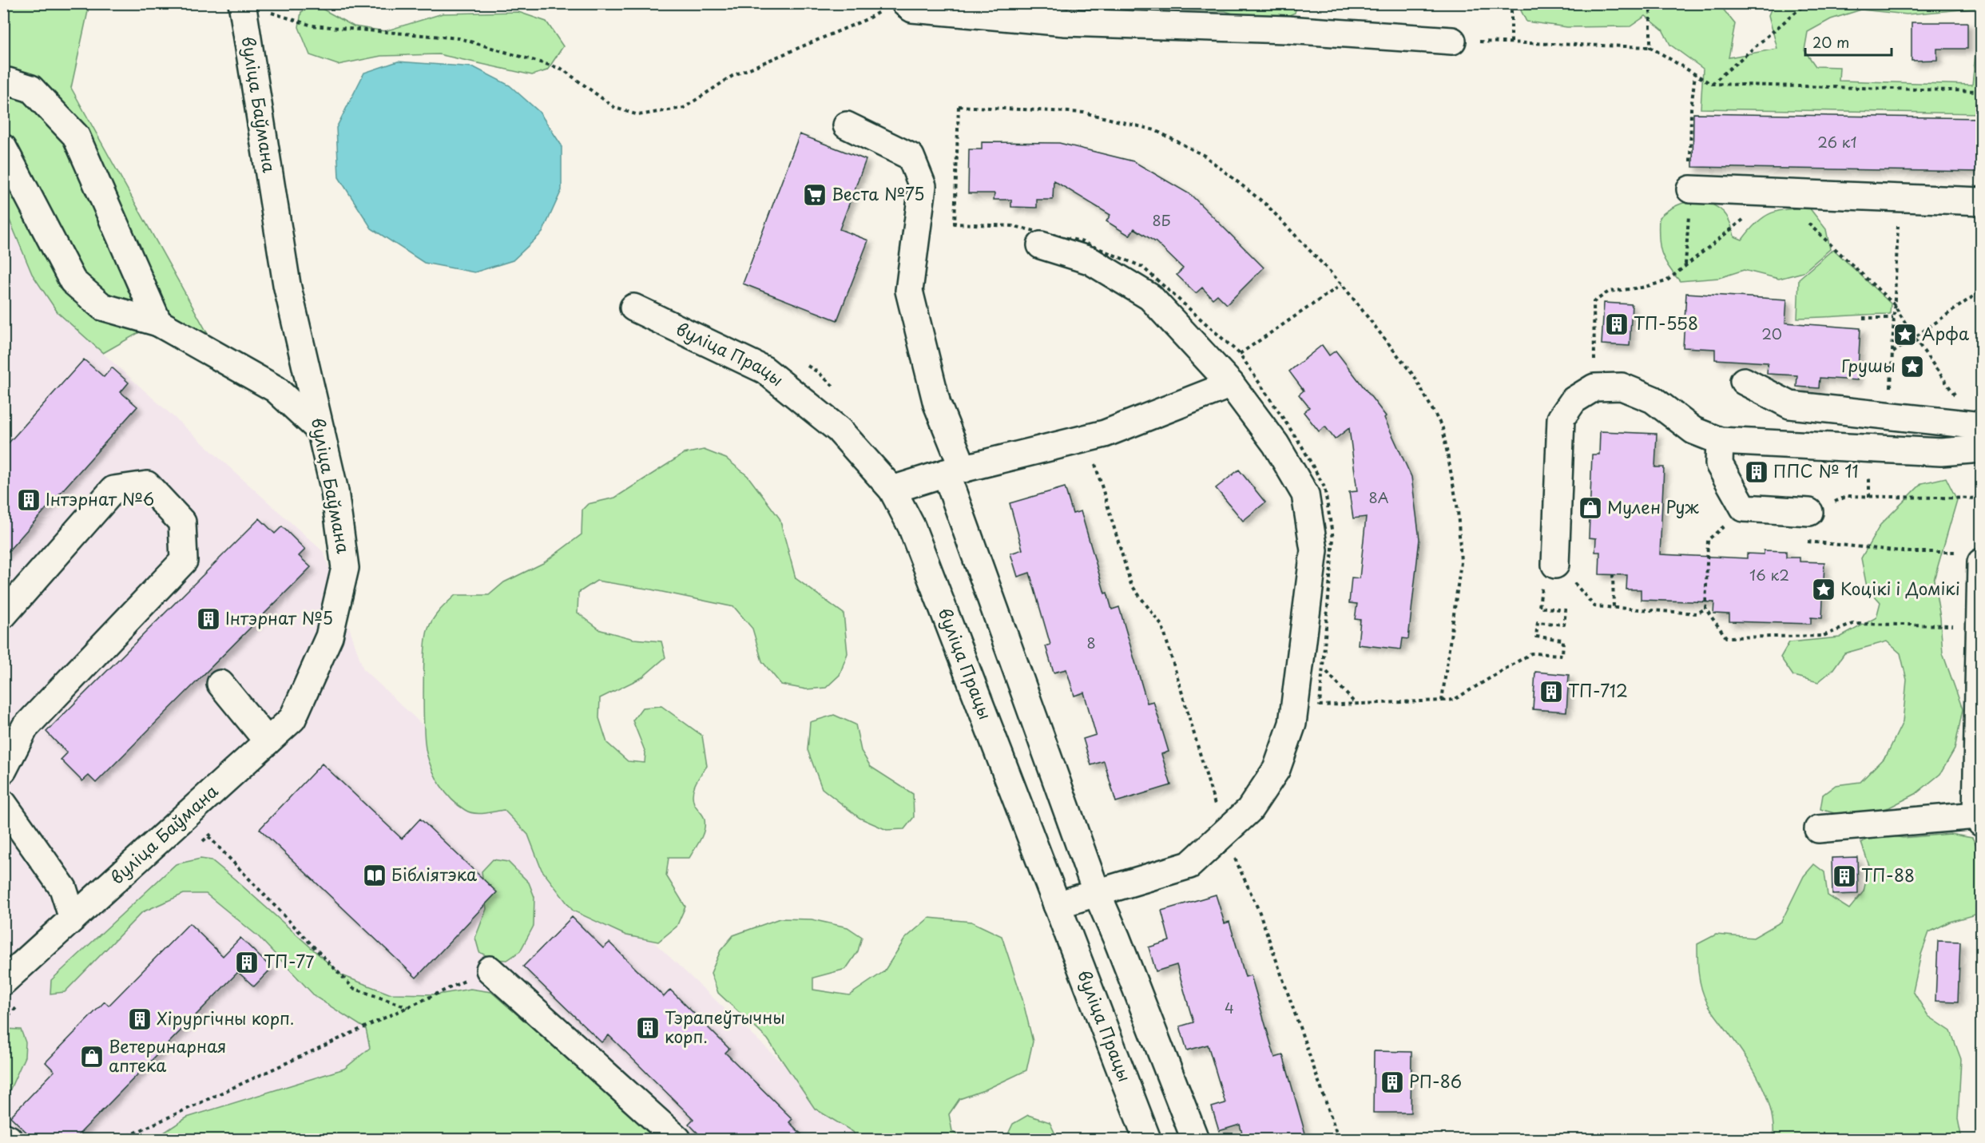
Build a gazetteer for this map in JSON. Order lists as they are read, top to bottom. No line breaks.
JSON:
{"streets":{"street":["вуліца Баўмана","вуліца Працы"]},"places":{"supermarket":["Веста №75"],"building":["ТП-558","ППС № 11","Інтэрнат №6","Інтэрнат №5","ТП-712","ТП-88","ТП-77","Хірургічны корп.","Тэрапеўтычны корп.","РП-86"],"place":["Арфа","Грушы","Коцікі і Домікі"],"shop":["Мулен Руж","Ветеринарная аптека"],"library":["Бібліятэка"]},"house_numbers":["26 к1","8Б","20","8А","16 к2","8","4"],"scale_bar":"20 m"}
